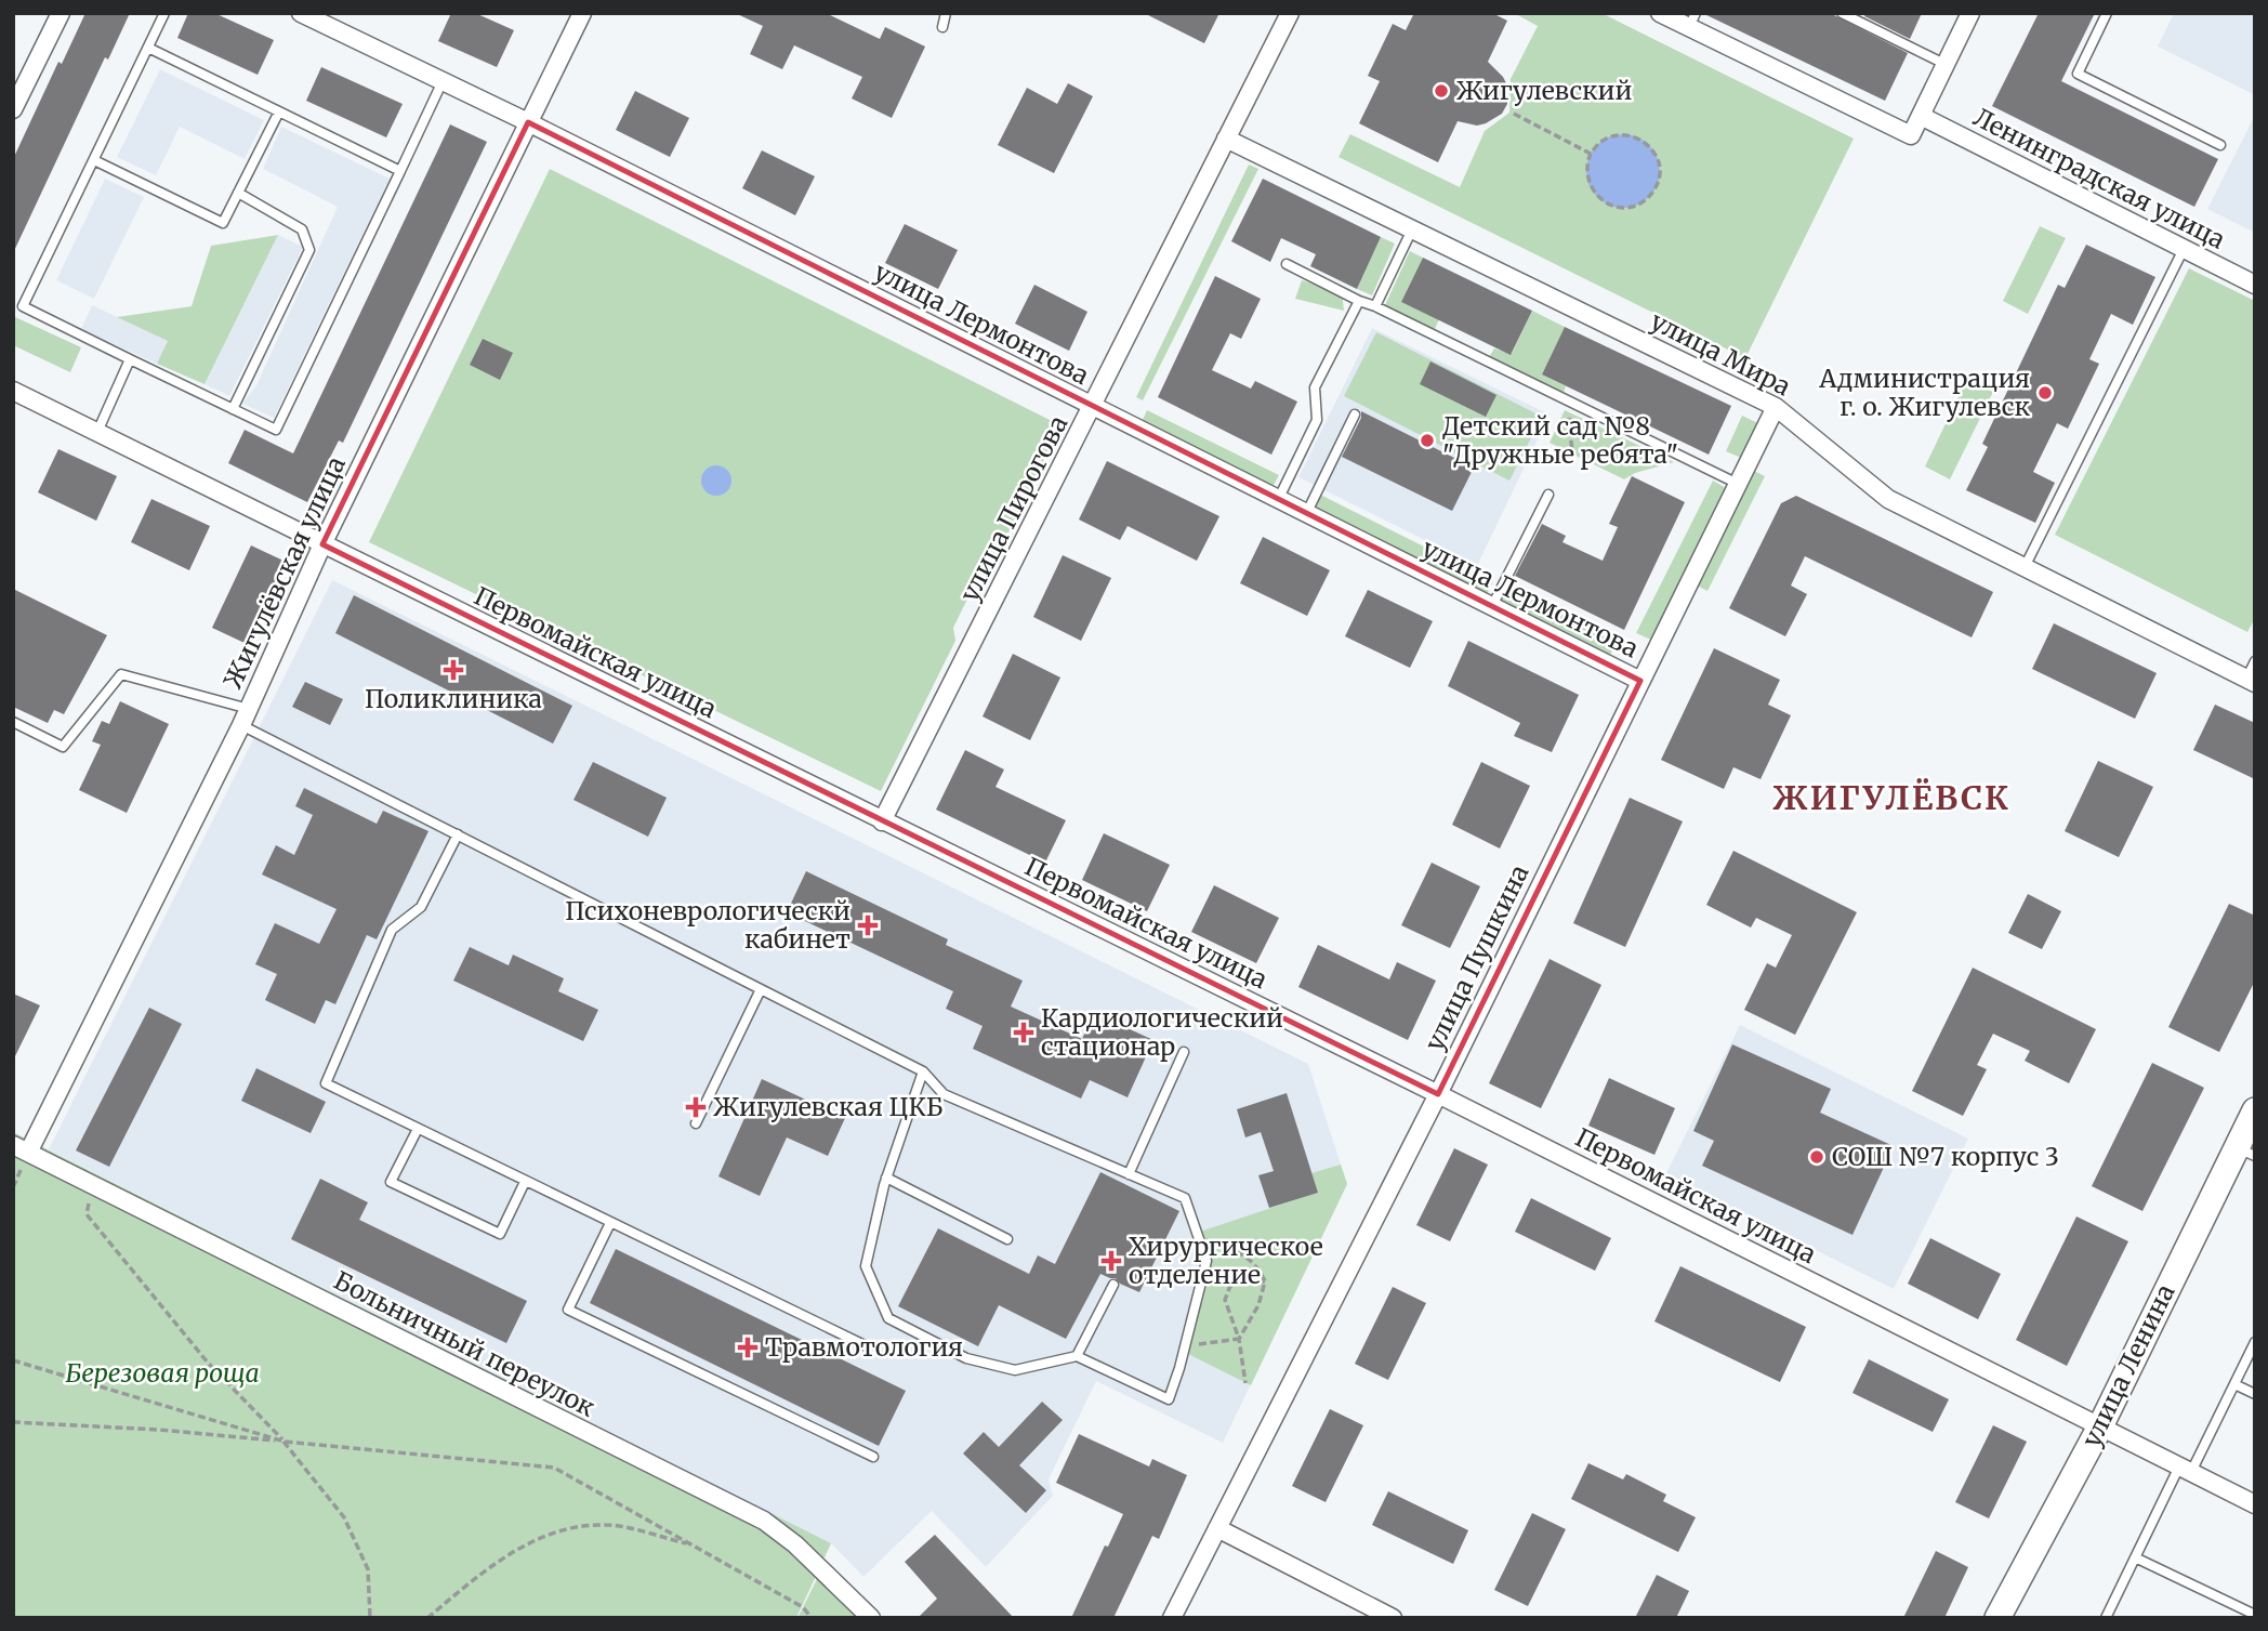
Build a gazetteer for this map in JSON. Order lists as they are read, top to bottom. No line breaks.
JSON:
{"streets":{"street":["Ленинградская улица","улица Лермонтова","улица Мира","улица Пирогова","Жигулёвская улица","Первомайская улица","улица Пушкина","Больничный переулок","улица Ленина"]},"crossings":[["улица Лермонтова","улица Пирогова"],["улица Лермонтова","Жигулёвская улица"],["улица Лермонтова","улица Пушкина"],["улица Мира","улица Пирогова"],["улица Мира","улица Пушкина"],["улица Пирогова","Первомайская улица"],["Жигулёвская улица","Первомайская улица"],["Жигулёвская улица","Больничный переулок"],["Первомайская улица","улица Пушкина"],["Первомайская улица","улица Ленина"]],"districts":["ЖИГУЛЁВСК"],"parks":["Березовая роща"],"places":{"other":["Жигулевский","Администрация г. о. Жигулевск","Детский сад №8 \"Дружные ребята\"","СОШ №7 корпус 3"],"health":["Поликлиника","Психоневрологическй кабинет","Кардиологический стационар","Жигулевская ЦКБ","Хирургическое отделение","Травмотология"]}}
